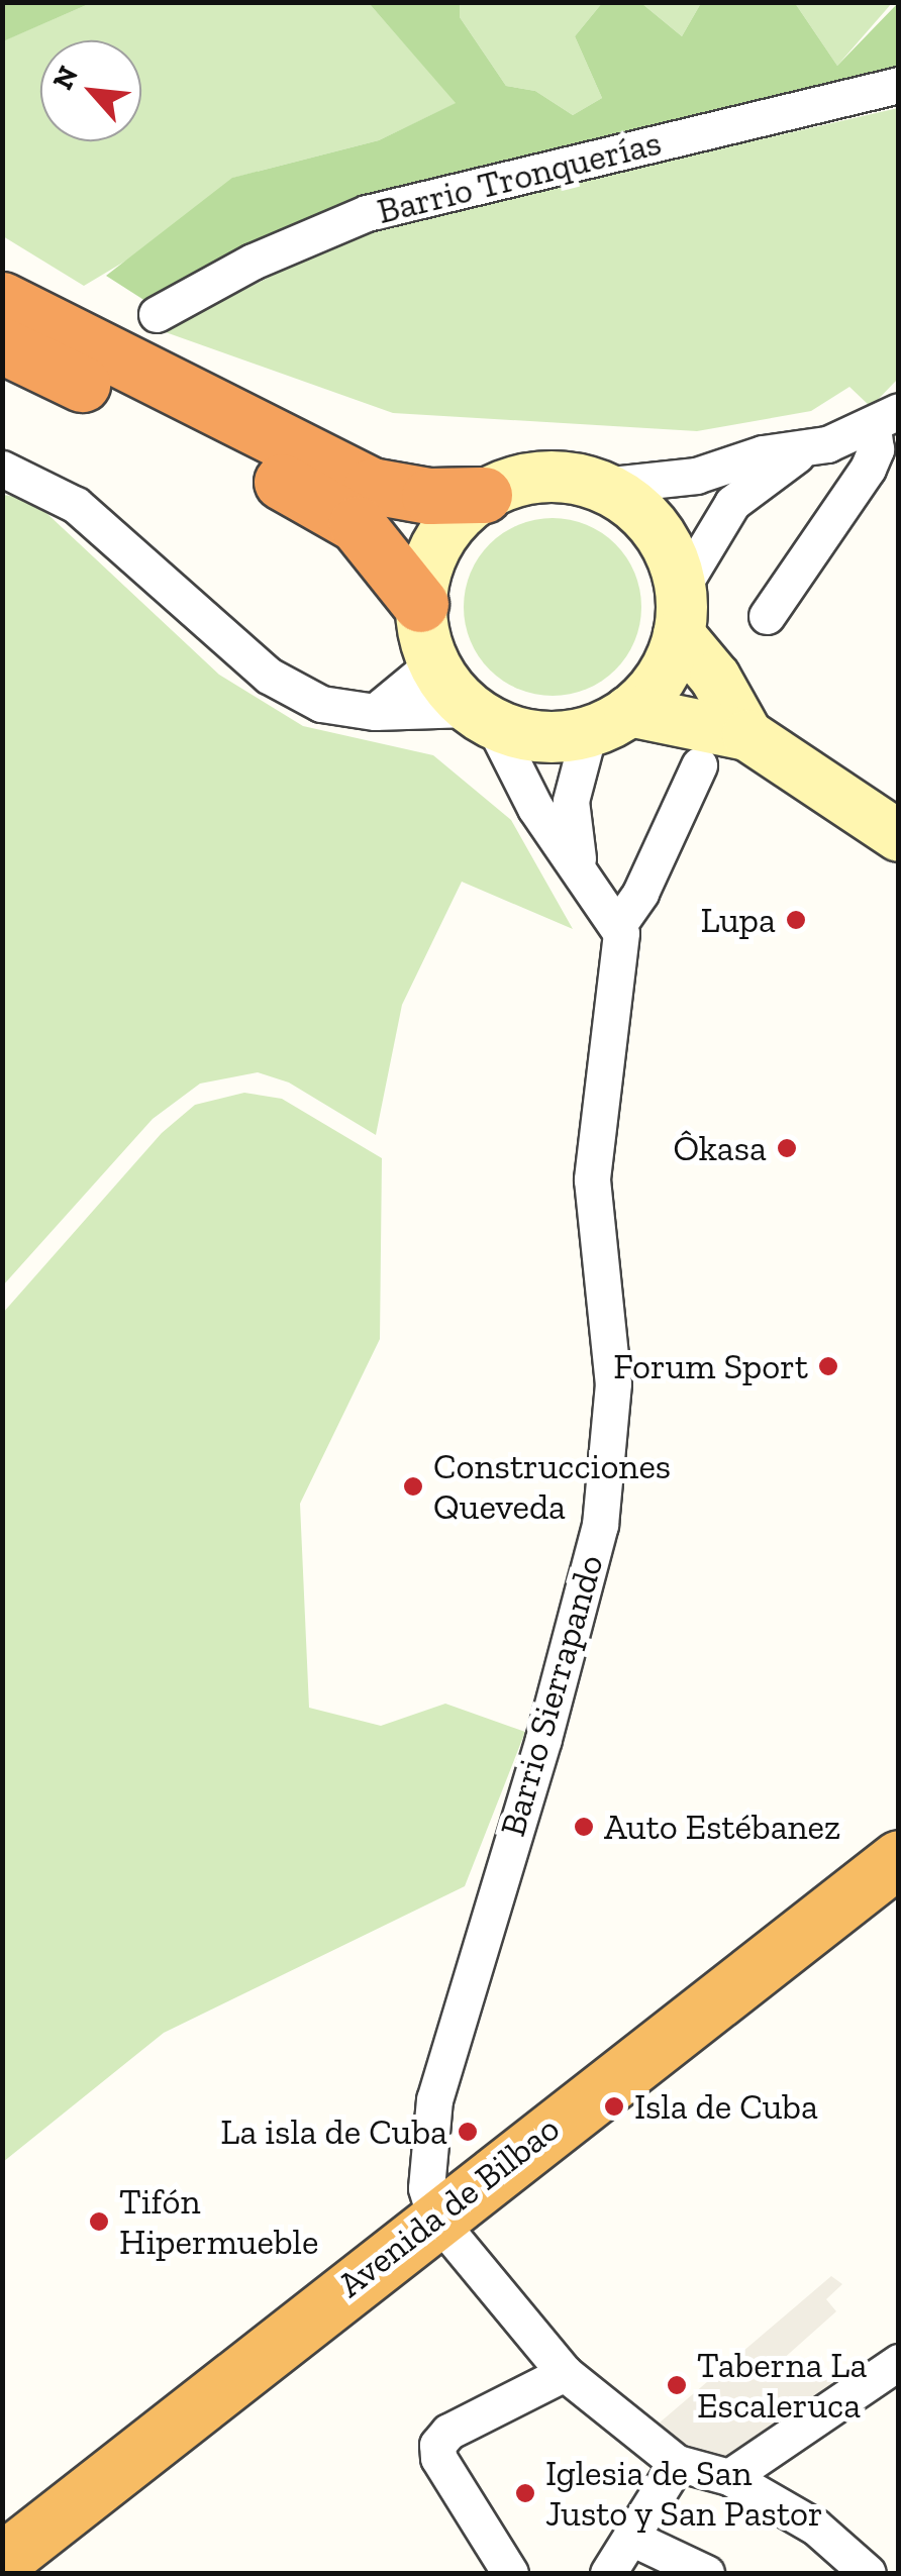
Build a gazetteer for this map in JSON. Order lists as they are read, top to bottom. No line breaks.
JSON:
{"streets":{"highway":["Avenida de Bilbao"],"street":["Barrio Tronquerías","Barrio Sierrapando"]},"crossings":[["Barrio Sierrapando","Avenida de Bilbao"]],"places":["Lupa","Ôkasa","Forum Sport","Construcciones Queveda","Auto Estébanez","Isla de Cuba","La isla de Cuba","Tifón Hipermueble","Taberna La Escaleruca","Iglesia de San Justo y San Pastor"],"north":"top left"}
